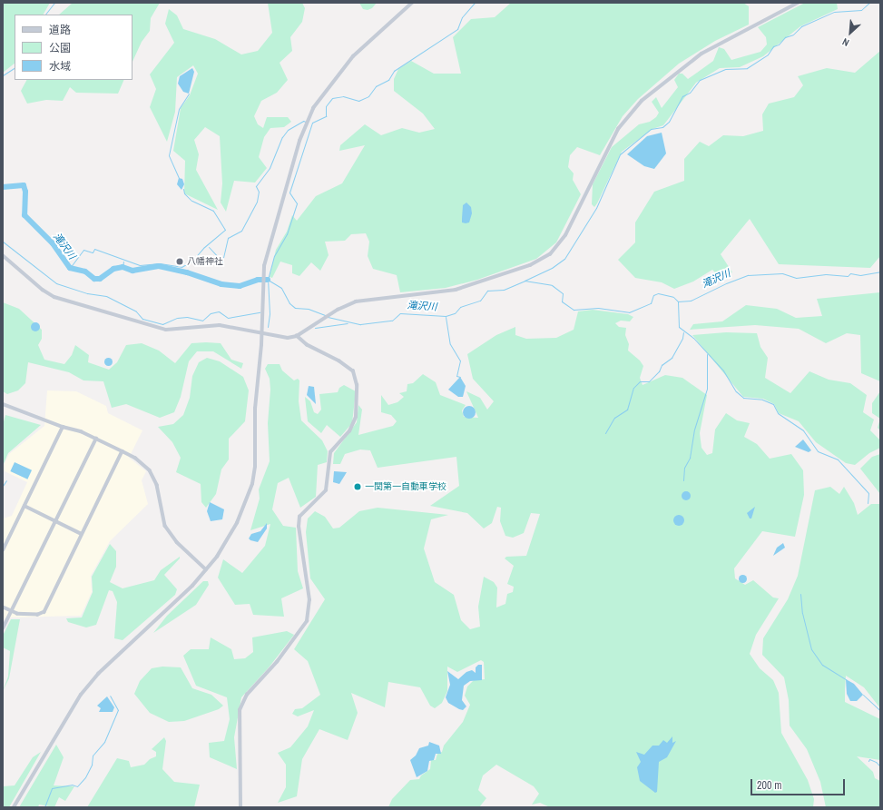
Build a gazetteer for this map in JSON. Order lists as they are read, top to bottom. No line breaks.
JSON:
{"water":["滝沢川"],"places":["八幡神社","一関第一自動車学校"],"legend":["道路","公園","水域"],"scale_bar":"200 m","north":"bottom left"}
